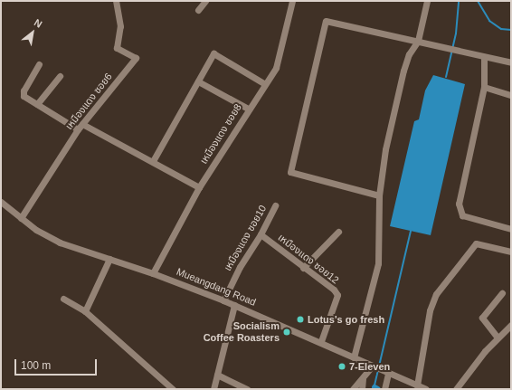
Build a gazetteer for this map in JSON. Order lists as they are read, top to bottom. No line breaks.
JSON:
{"streets":{"street":["เหมืองแดง ซอย6","เหมืองแดง ซอย8","เหมืองแดง ซอย10","เหมืองแดง ซอย12","Mueangdang Road"]},"crossings":[["เหมืองแดง ซอย6","Mueangdang Road"],["เหมืองแดง ซอย8","Mueangdang Road"],["เหมืองแดง ซอย10","เหมืองแดง ซอย12"],["เหมืองแดง ซอย10","Mueangdang Road"],["เหมืองแดง ซอย12","Mueangdang Road"]],"places":["Lotus's go fresh","Socialism Coffee Roasters","7-Eleven"],"scale_bar":"100 m","north":"top right"}
